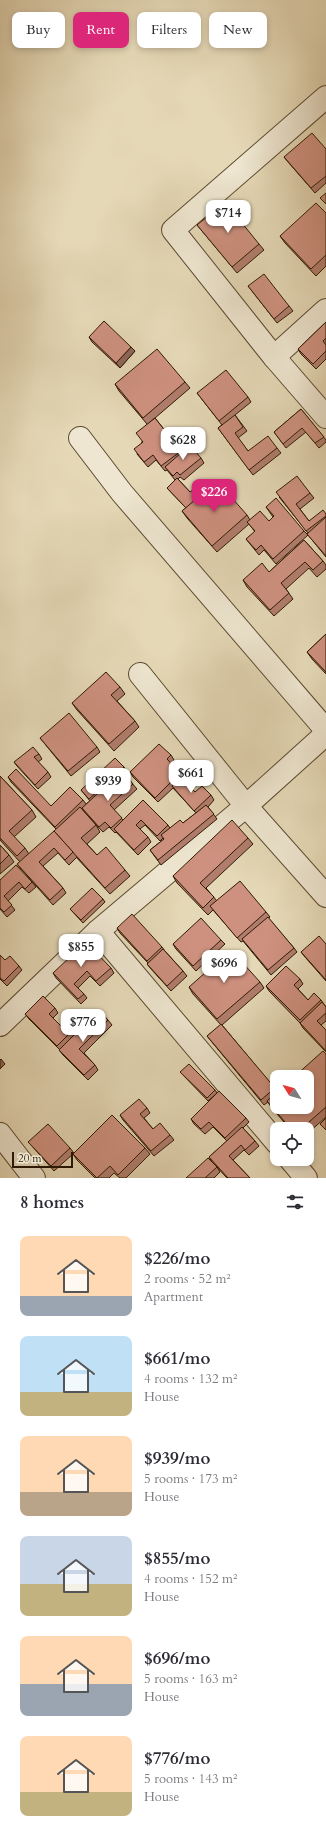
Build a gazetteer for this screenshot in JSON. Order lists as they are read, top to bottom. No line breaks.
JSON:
{"scale_bar":"20 m","north":"top left","page":{"chip":["Buy","Rent","Filters","New"],"price":["$714","$628","$226","$661","$939","$855","$696","$776"],"scale":"20 m","heading":"8 homes","list":[{"name":"$226/mo","note":"2 rooms · 52 m² · Apartment"},{"name":"$661/mo","note":"4 rooms · 132 m² · House"},{"name":"$939/mo","note":"5 rooms · 173 m² · House"},{"name":"$855/mo","note":"4 rooms · 152 m² · House"},{"name":"$696/mo","note":"5 rooms · 163 m² · House"},{"name":"$776/mo","note":"5 rooms · 143 m² · House"}]}}
